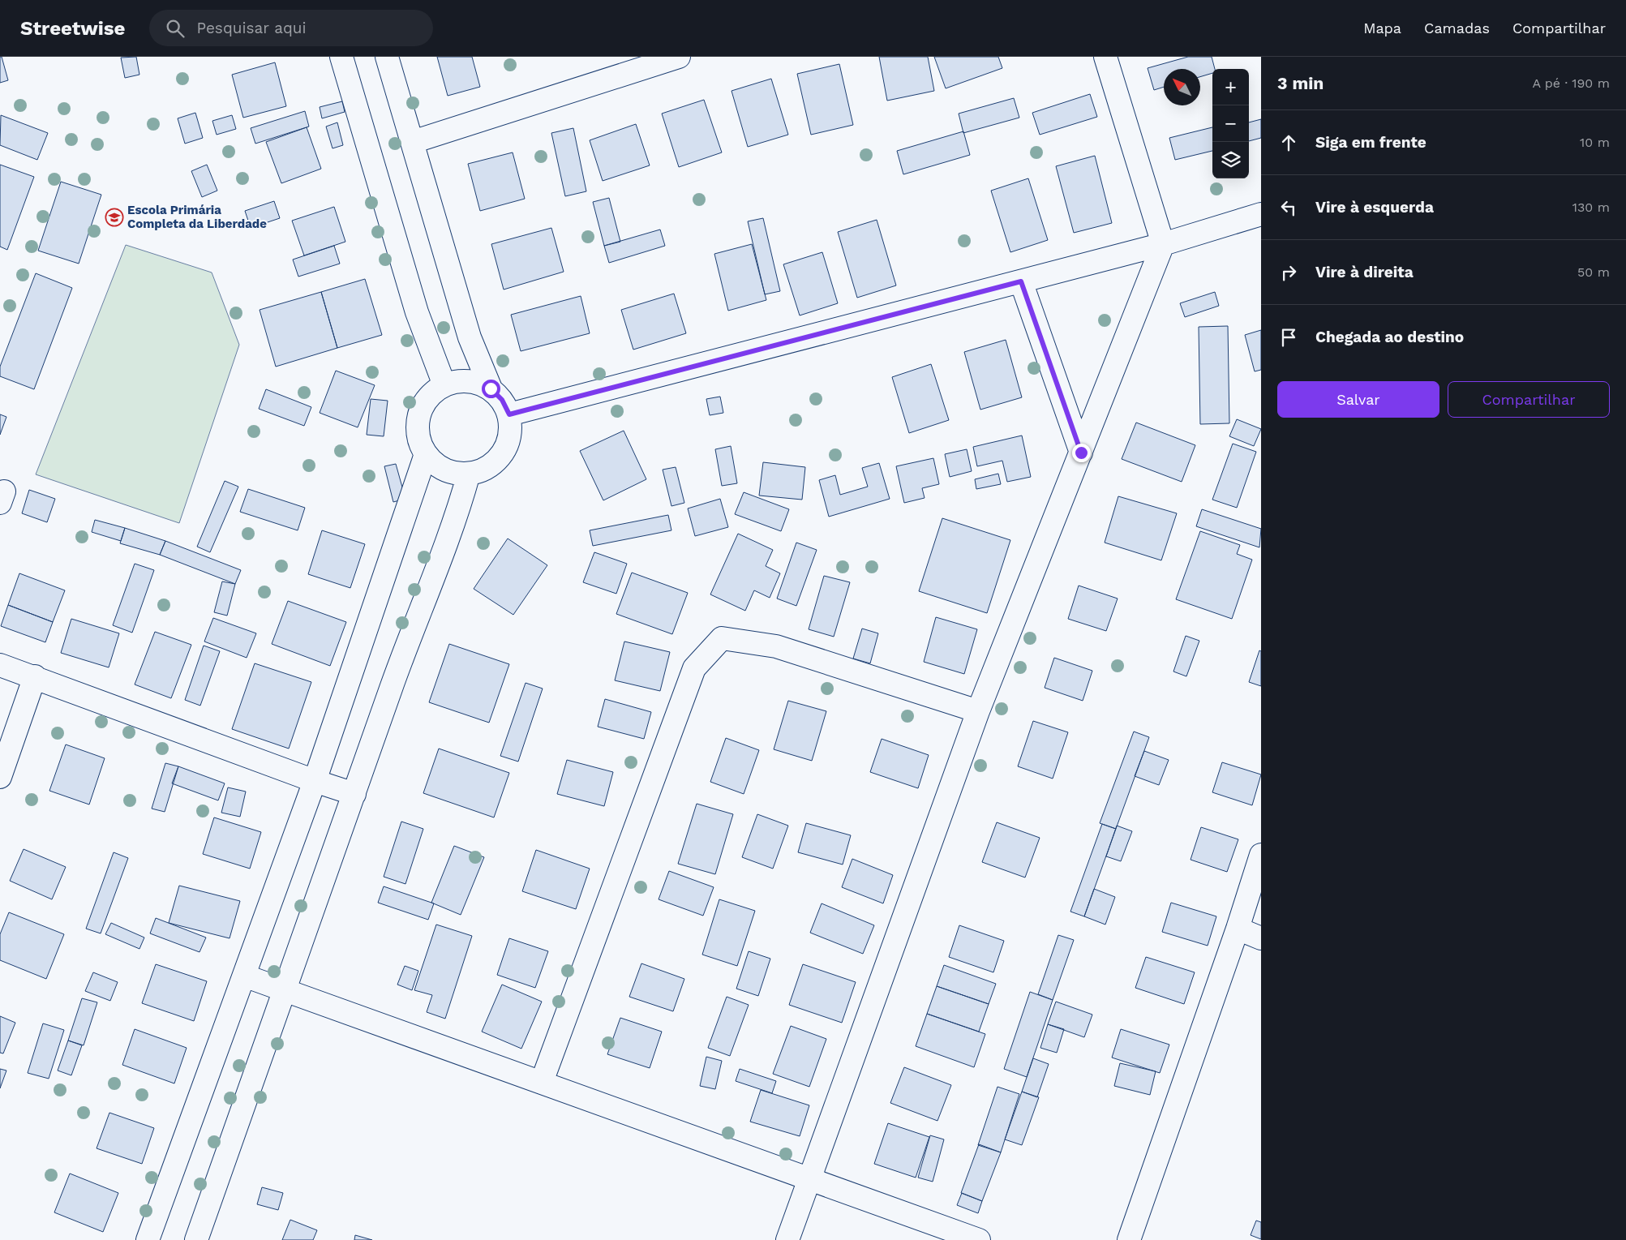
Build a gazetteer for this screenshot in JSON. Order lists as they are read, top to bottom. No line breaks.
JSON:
{"places":{"school or university":["Escola Primária Completa da Liberdade"]},"north":"top left","page":{"header":"Streetwise","search":"Pesquisar aqui","nav":["Mapa","Camadas","Compartilhar"],"heading":["3 min","A pé · 190 m"],"map_buttons":["+","−"],"list":[["Siga em frente","10 m"],["Vire à esquerda","130 m"],["Vire à direita","50 m"],"Chegada ao destino"],"buttons":["Salvar","Compartilhar"]}}
